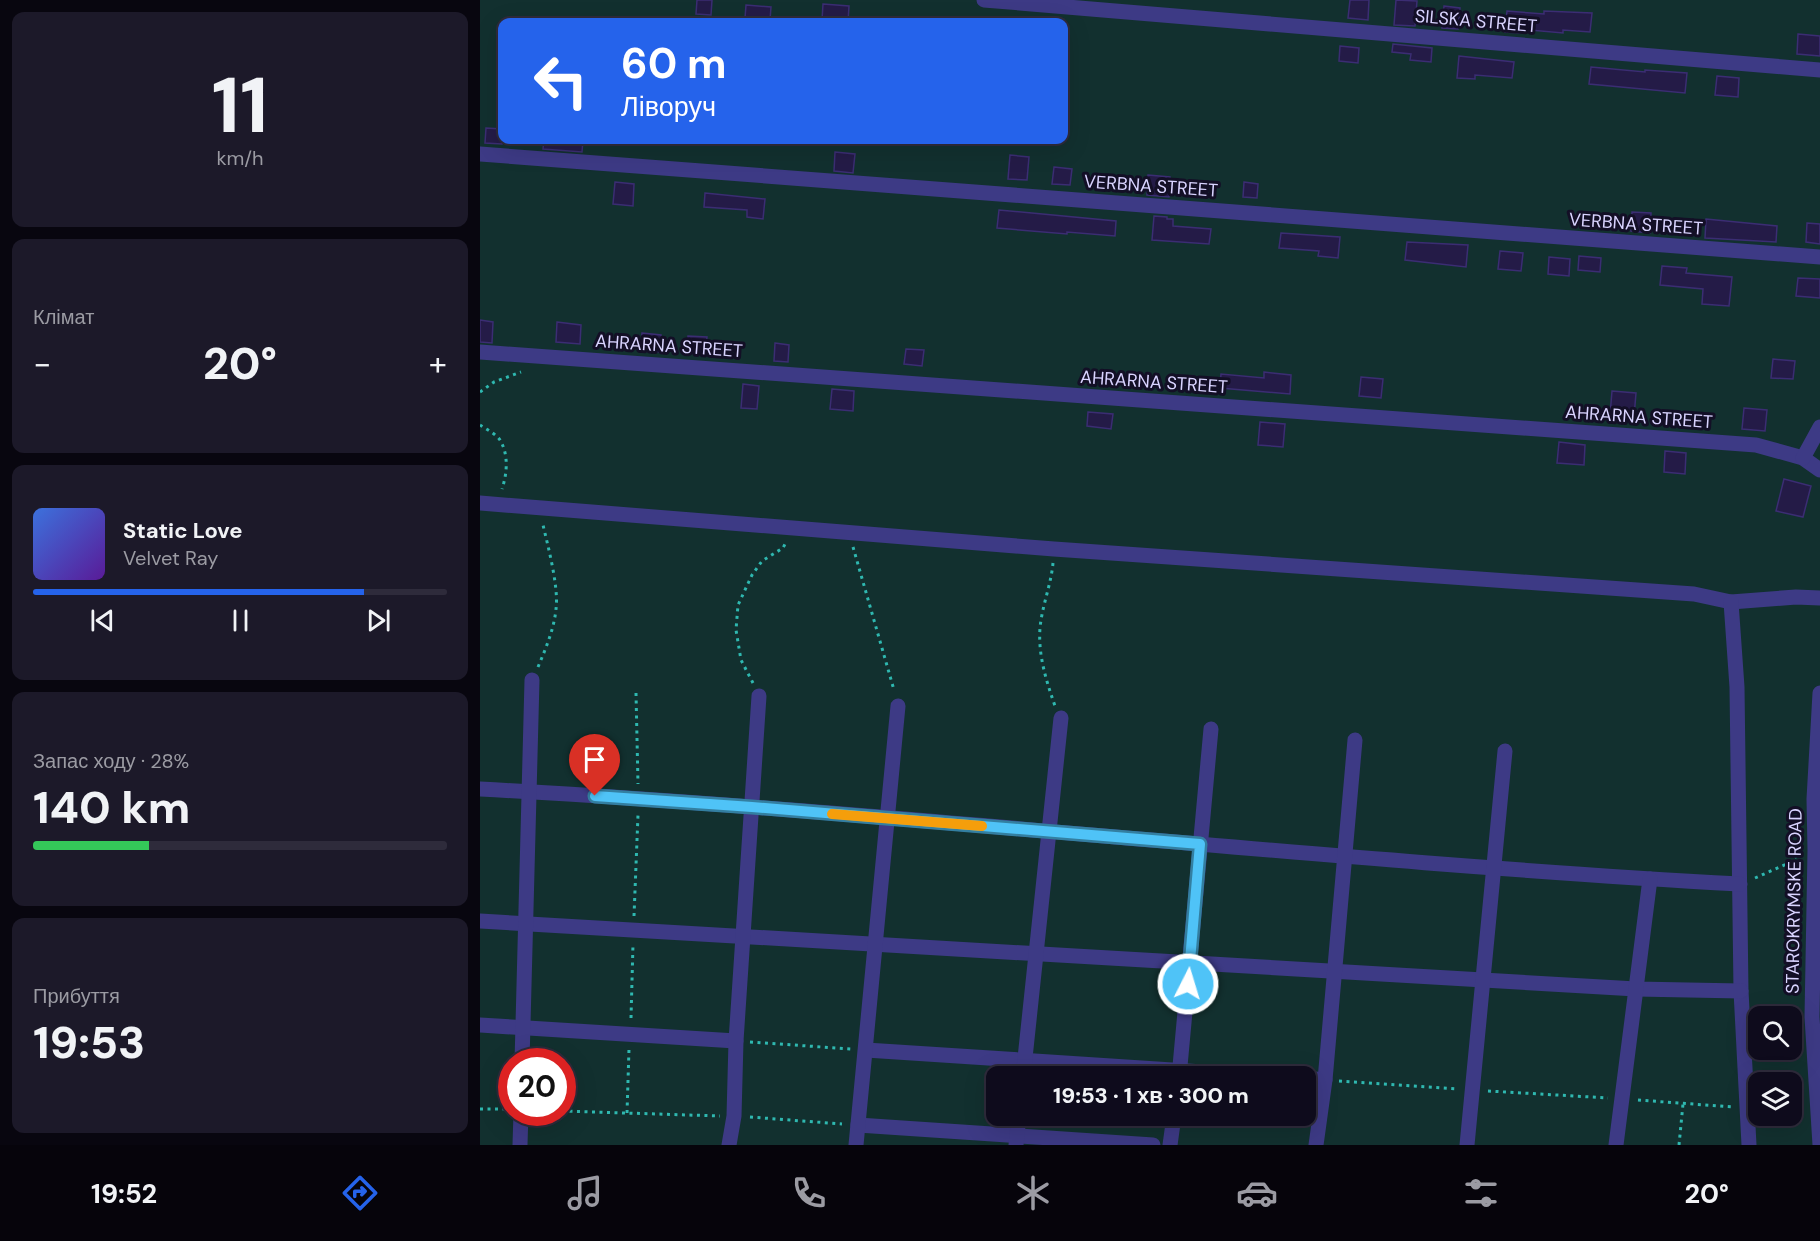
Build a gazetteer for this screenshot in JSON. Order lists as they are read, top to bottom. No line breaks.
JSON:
{"streets":{"street":["SILSKA STREET","VERBNA STREET","AHRARNA STREET","STAROKRYMSKE ROAD"]},"page":{"tile":[["11","km/h"],"Клімат",["Запас ходу · 28%","140 km"],["Прибуття","19:53"]],"turn":["60 m","Ліворуч"],"heat":["−","20°","+"],"song":["Static Love","Velvet Ray"],"limit":"20","trip":"19:53 · 1 хв · 300 m","tabs":["19:52","20°"]}}
